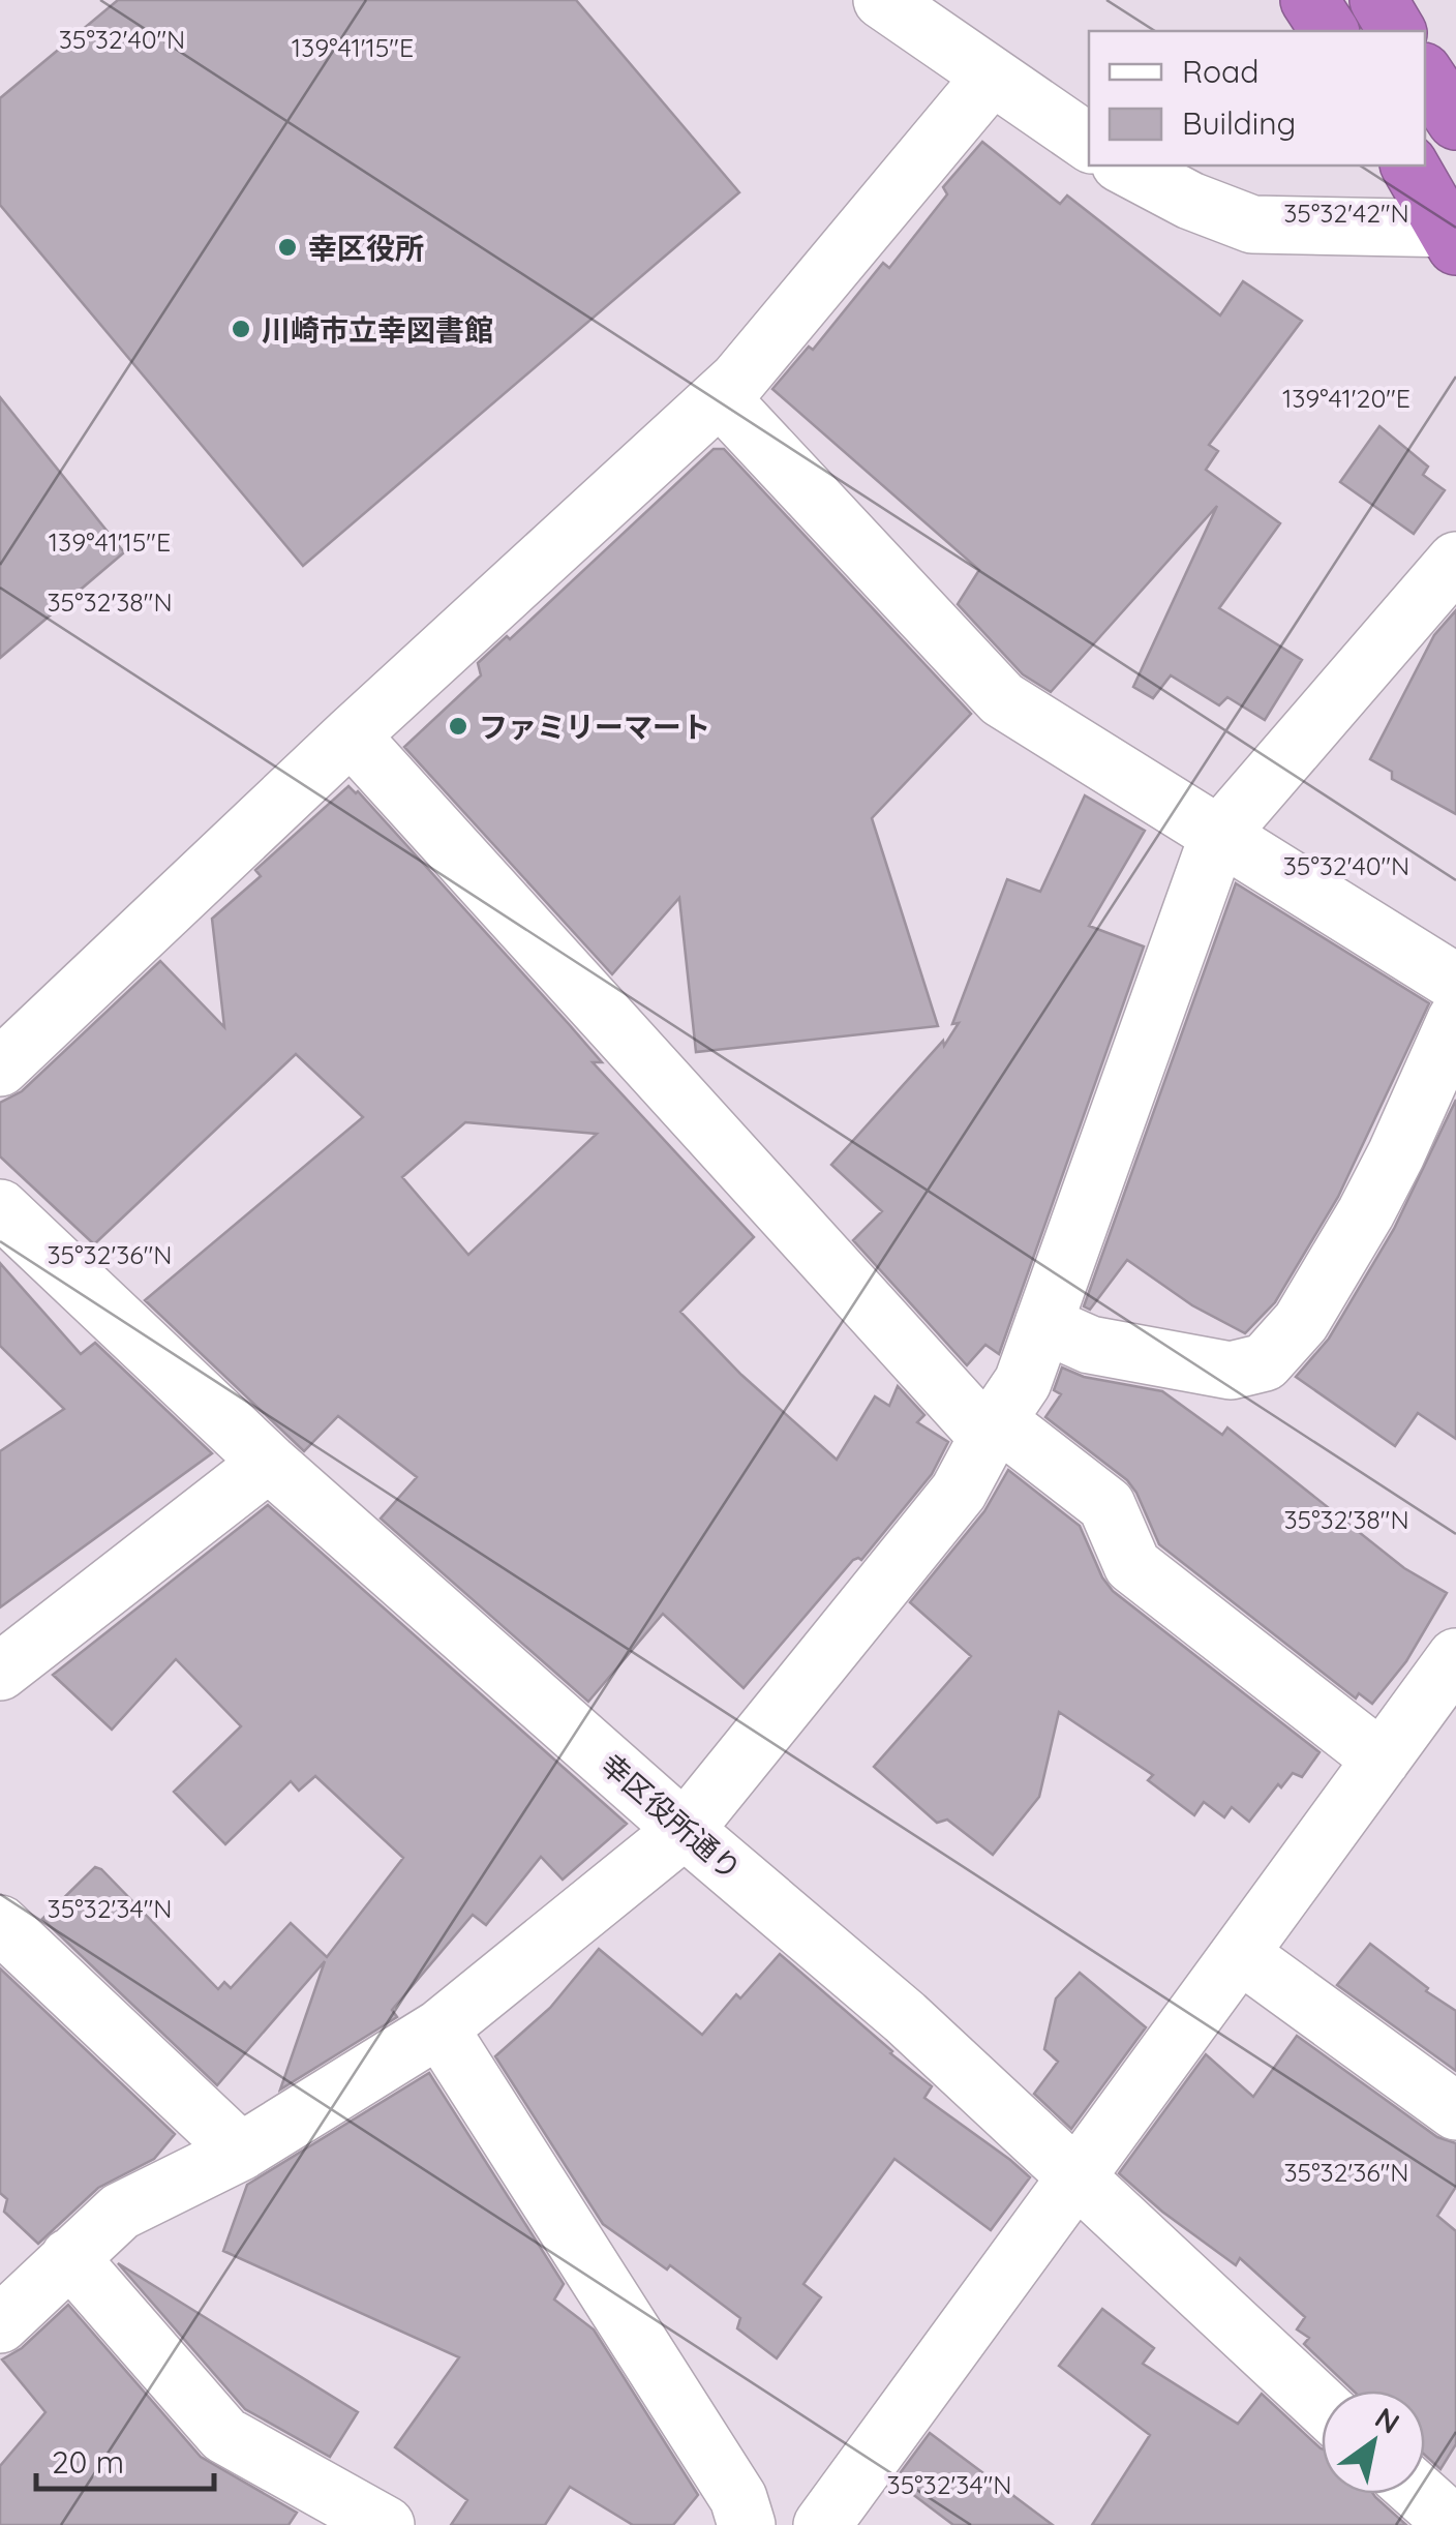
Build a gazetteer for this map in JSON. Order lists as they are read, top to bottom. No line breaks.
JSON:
{"streets":{"street":["幸区役所通り"]},"places":["幸区役所","川崎市立幸図書館","ファミリーマート"],"legend":["Road","Building"],"scale_bar":"20 m","north":"top right","coordinates":["35°32'40\"N","139°41'15\"E","35°32'42\"N","139°41'20\"E","35°32'38\"N","35°32'36\"N","35°32'34\"N"]}
